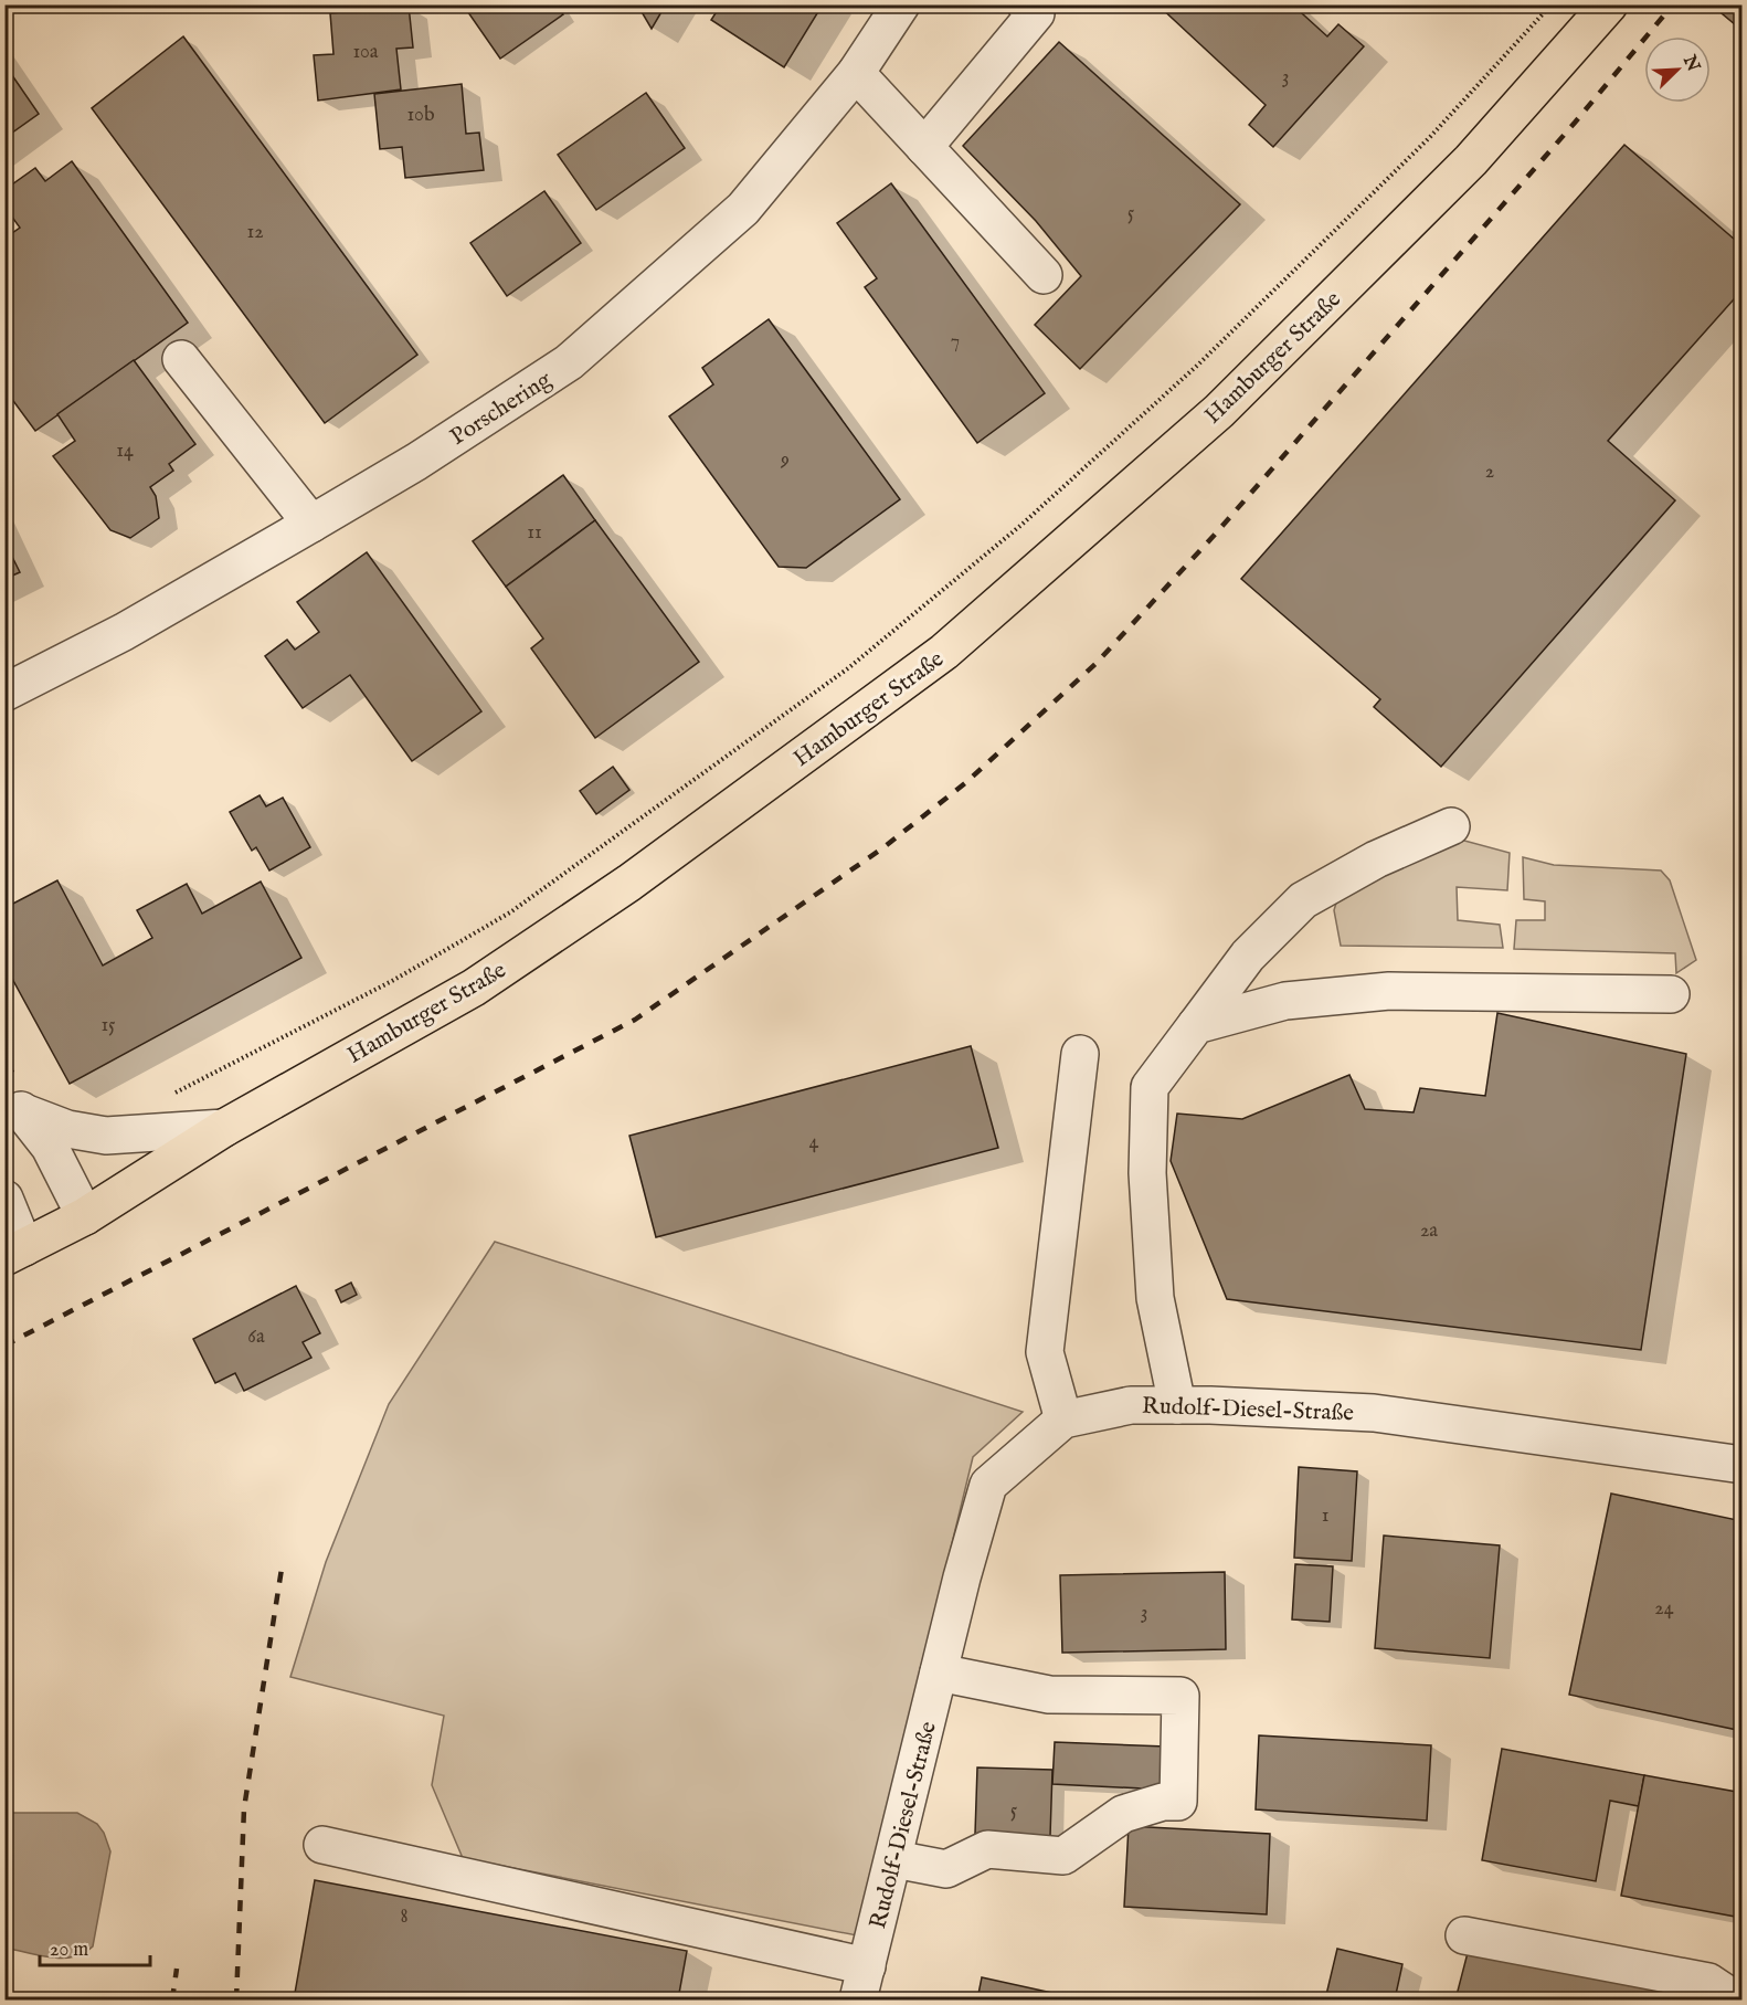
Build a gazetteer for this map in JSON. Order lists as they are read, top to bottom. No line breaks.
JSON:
{"streets":{"main road":["Hamburger Straße"],"street":["Porschering","Rudolf-Diesel-Straße"]},"house_numbers":["10a","3","10b","5","12","7","14","9","2","11","15","4","2a","6a","1","24","3","5","8"],"scale_bar":"20 m","north":"top right"}
